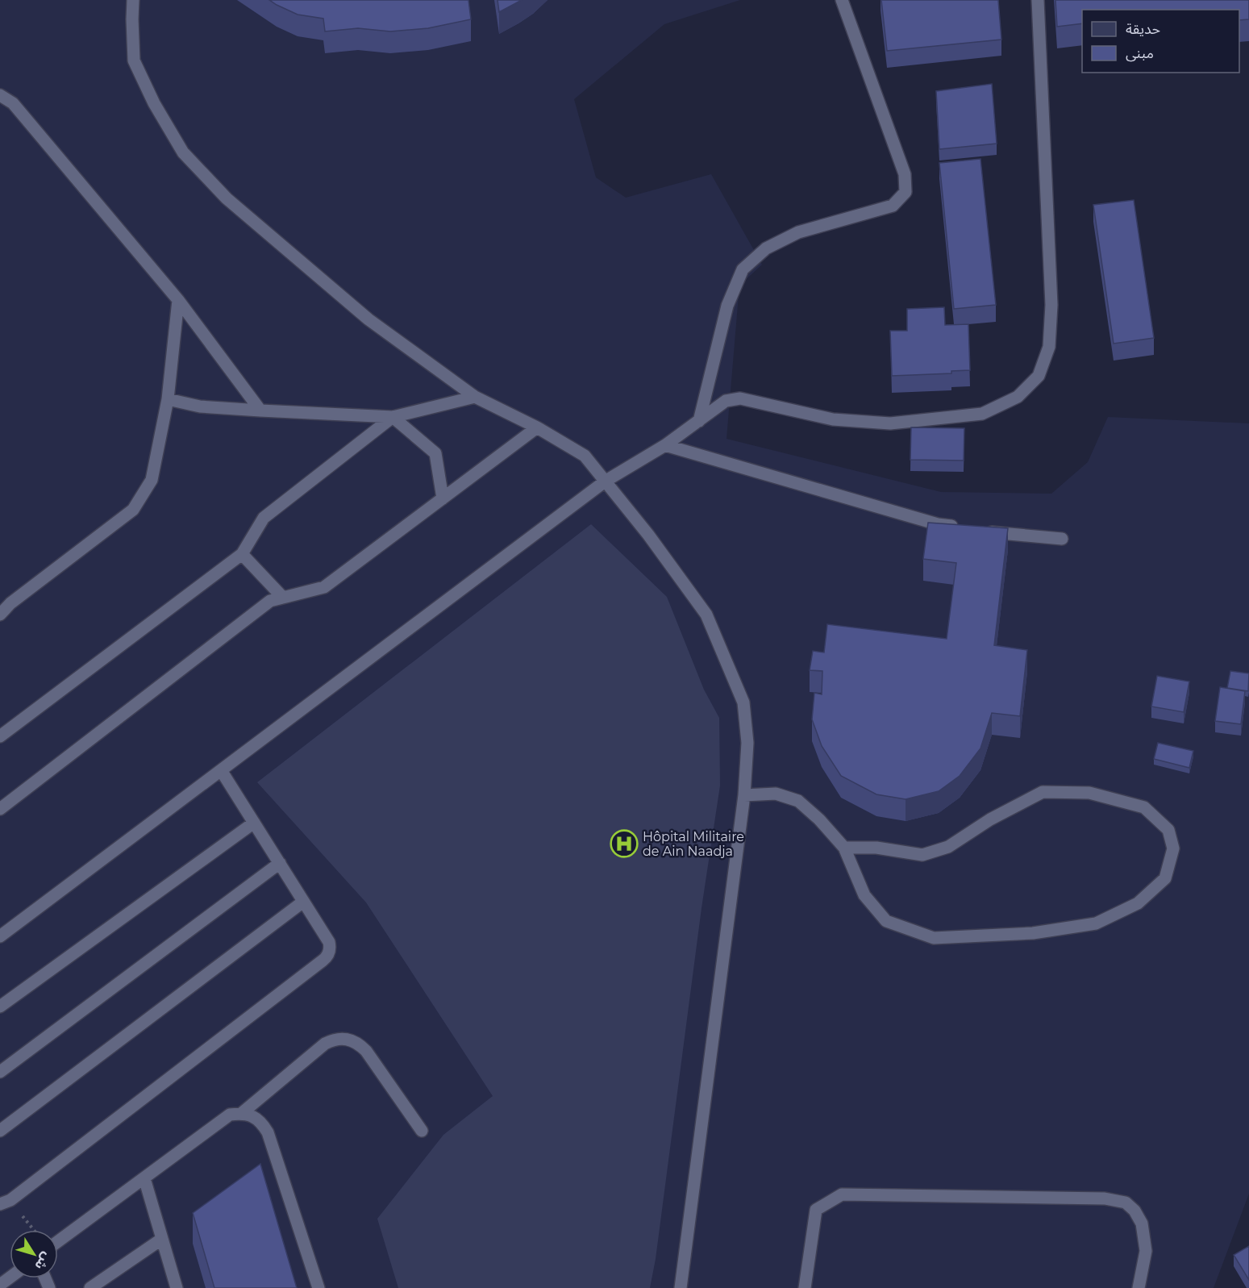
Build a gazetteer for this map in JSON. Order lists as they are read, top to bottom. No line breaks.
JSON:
{"places":{"hospital":["Hôpital Militaire de Ain Naadja"]},"legend":["حديقة","مبنى"],"north":"bottom right"}
